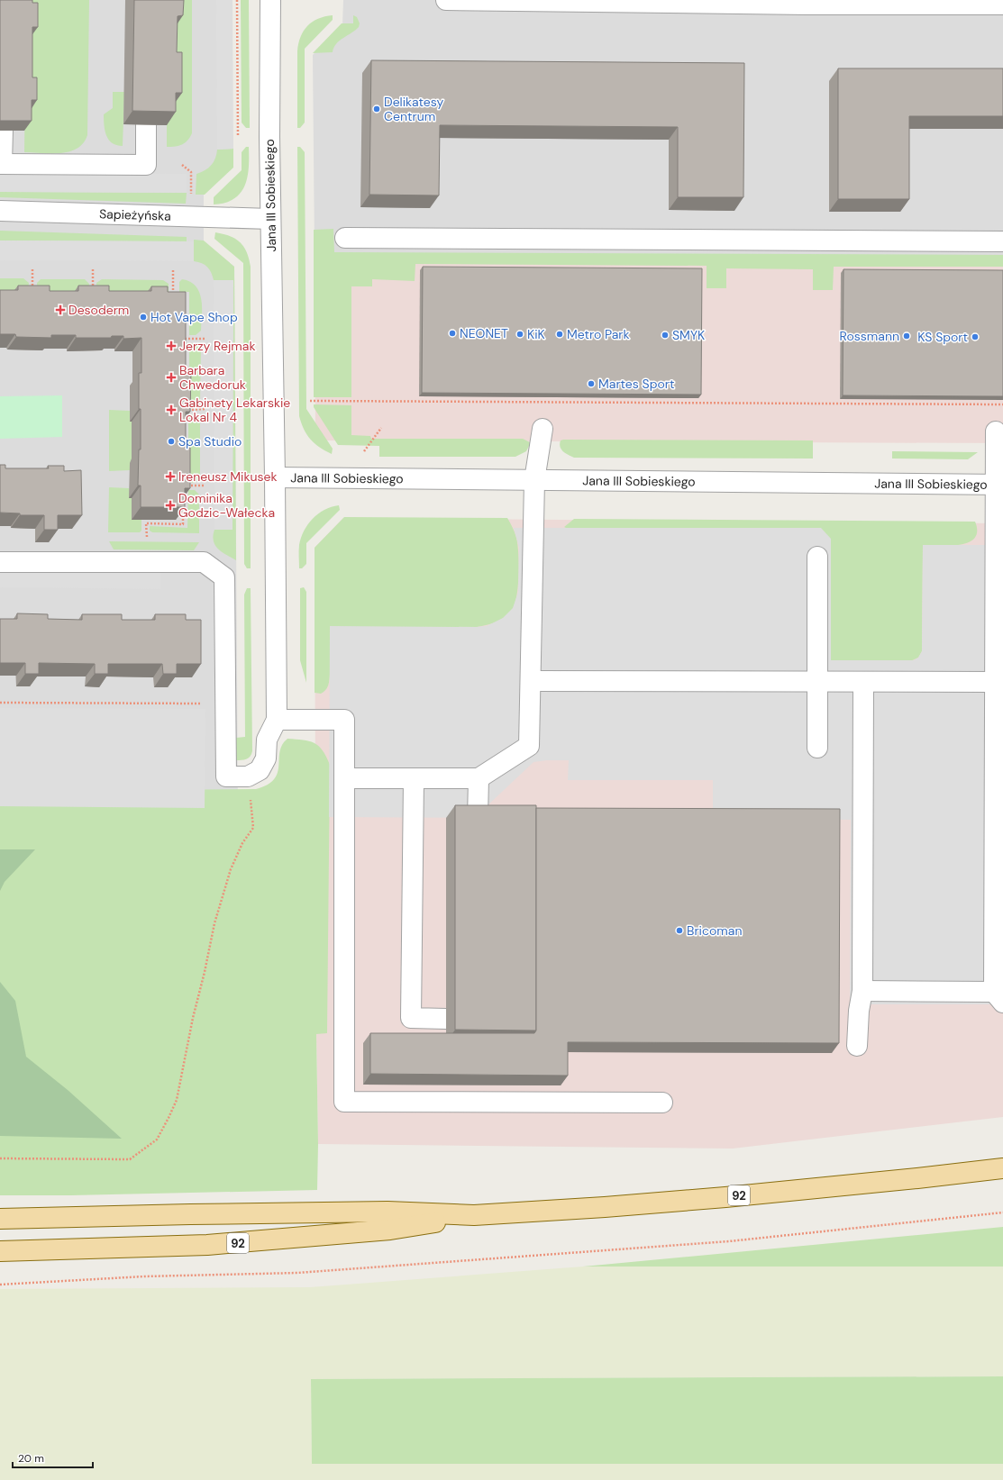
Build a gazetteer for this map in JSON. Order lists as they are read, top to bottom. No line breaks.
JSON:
{"streets":{"main road":["92"],"street":["Jana III Sobieskiego","Sapieżyńska"]},"crossings":[["Jana III Sobieskiego","Sapieżyńska"]],"places":{"other":["Delikatesy Centrum","Hot Vape Shop","NEONET","KiK","Metro Park","SMYK","Rossmann","KS Sport","Martes Sport","Spa Studio","Bricoman"],"health":["Desoderm","Jerzy Rejmak","Barbara Chwedoruk","Gabinety Lekarskie Lokal Nr 4","Ireneusz Mikusek","Dominika Godzic-Wałecka"]},"scale_bar":"20 m"}
